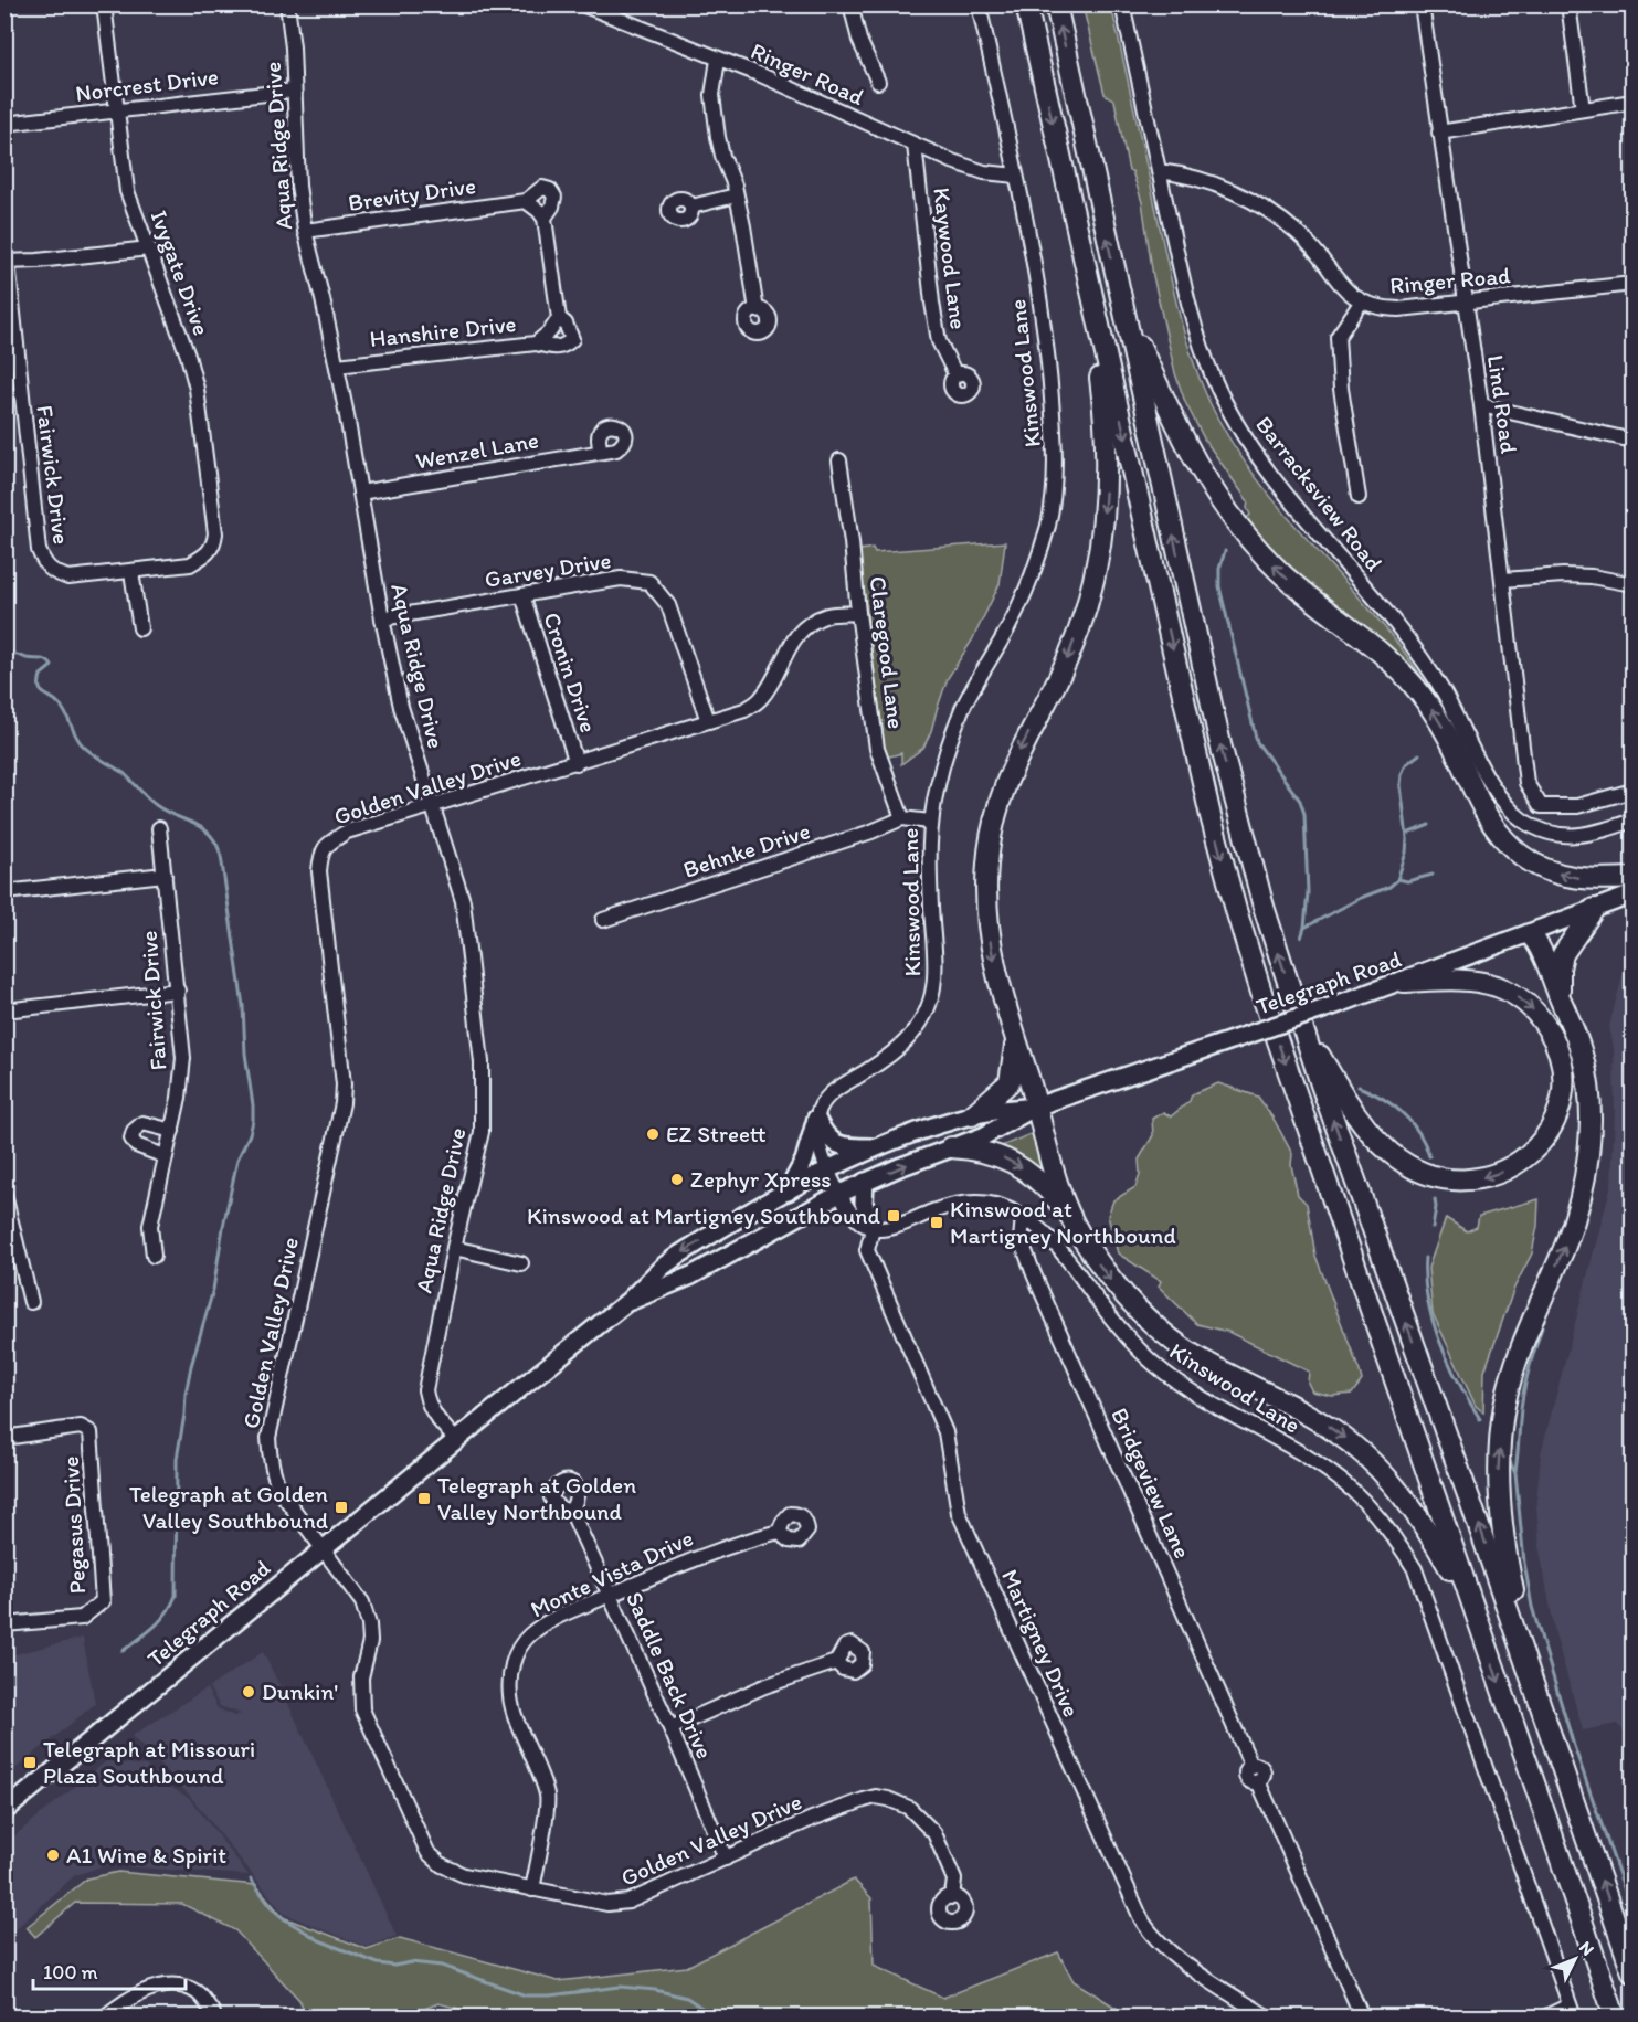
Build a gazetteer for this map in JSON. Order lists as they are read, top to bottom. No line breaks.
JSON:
{"streets":{"main road":["Telegraph Road"],"street":["Ringer Road","Norcrest Drive","Aqua Ridge Drive","Brevity Drive","Kaywood Lane","Ivygate Drive","Hanshire Drive","Kinswood Lane","Lind Road","Wenzel Lane","Fairwick Drive","Barracksview Road","Garvey Drive","Claregood Lane","Cronin Drive","Golden Valley Drive","Behnke Drive","Bridgeview Lane","Pegasus Drive","Monte Vista Drive","Martigney Drive","Saddle Back Drive"]},"crossings":[["Ringer Road","Kaywood Lane"],["Ringer Road","Kinswood Lane"],["Ringer Road","Lind Road"],["Ringer Road","Barracksview Road"],["Norcrest Drive","Aqua Ridge Drive"],["Norcrest Drive","Ivygate Drive"],["Aqua Ridge Drive","Brevity Drive"],["Aqua Ridge Drive","Hanshire Drive"],["Aqua Ridge Drive","Wenzel Lane"],["Aqua Ridge Drive","Garvey Drive"],["Aqua Ridge Drive","Golden Valley Drive"],["Aqua Ridge Drive","Telegraph Road"],["Brevity Drive","Hanshire Drive"],["Ivygate Drive","Fairwick Drive"],["Kinswood Lane","Bridgeview Lane"],["Kinswood Lane","Martigney Drive"],["Garvey Drive","Cronin Drive"],["Garvey Drive","Golden Valley Drive"],["Claregood Lane","Golden Valley Drive"],["Claregood Lane","Behnke Drive"],["Cronin Drive","Golden Valley Drive"],["Golden Valley Drive","Telegraph Road"],["Golden Valley Drive","Monte Vista Drive"],["Golden Valley Drive","Saddle Back Drive"],["Monte Vista Drive","Saddle Back Drive"]],"places":{"other":["EZ Streett","Zephyr Xpress","Dunkin'","A1 Wine & Spirit"],"transit":["Kinswood at Martigney Southbound","Kinswood at Martigney Northbound","Telegraph at Golden Valley Northbound","Telegraph at Golden Valley Southbound","Telegraph at Missouri Plaza Southbound"]},"scale_bar":"100 m","north":"top right"}
